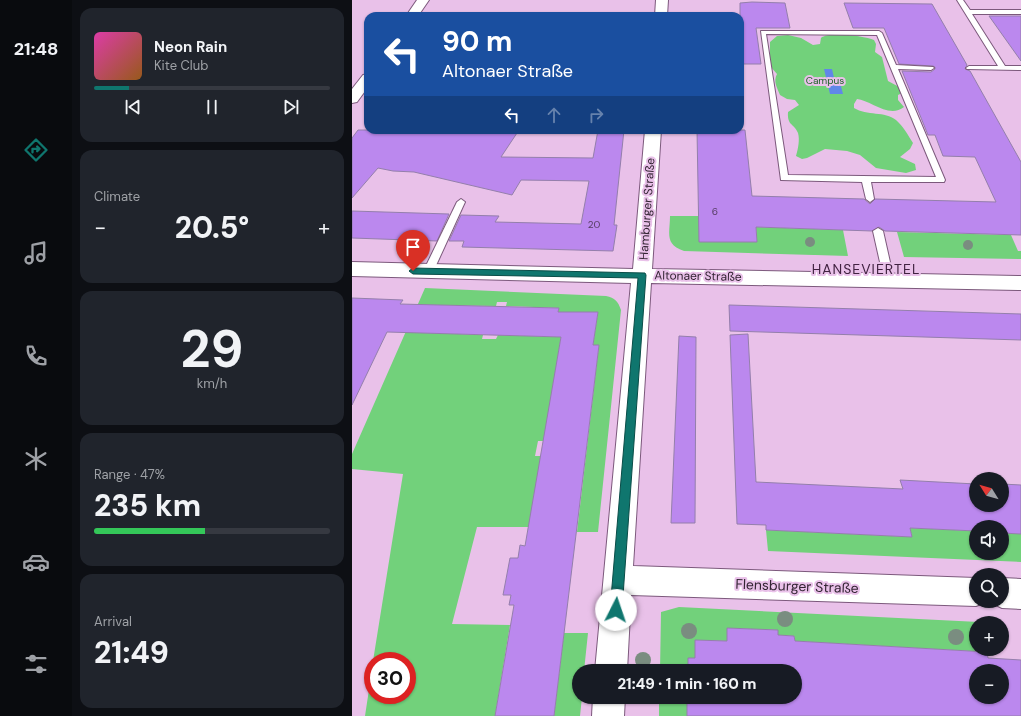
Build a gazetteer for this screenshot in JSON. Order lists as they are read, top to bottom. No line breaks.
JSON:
{"streets":{"street":["Hamburger Straße","Altonaer Straße","Flensburger Straße"]},"crossings":[["Hamburger Straße","Altonaer Straße"],["Hamburger Straße","Flensburger Straße"]],"districts":["HANSEVIERTEL"],"parks":["Campus"],"house_numbers":["6","20"],"north":"top left","page":{"tabs":"21:48","turn":["90 m","Altonaer Straße"],"song":["Neon Rain","Kite Club"],"tile":["Climate",["29","km/h"],["Range · 47%","235 km"],["Arrival","21:49"]],"heat":["−","20.5°","+"],"map_buttons":["+","−"],"limit":"30","trip":"21:49 · 1 min · 160 m"}}
